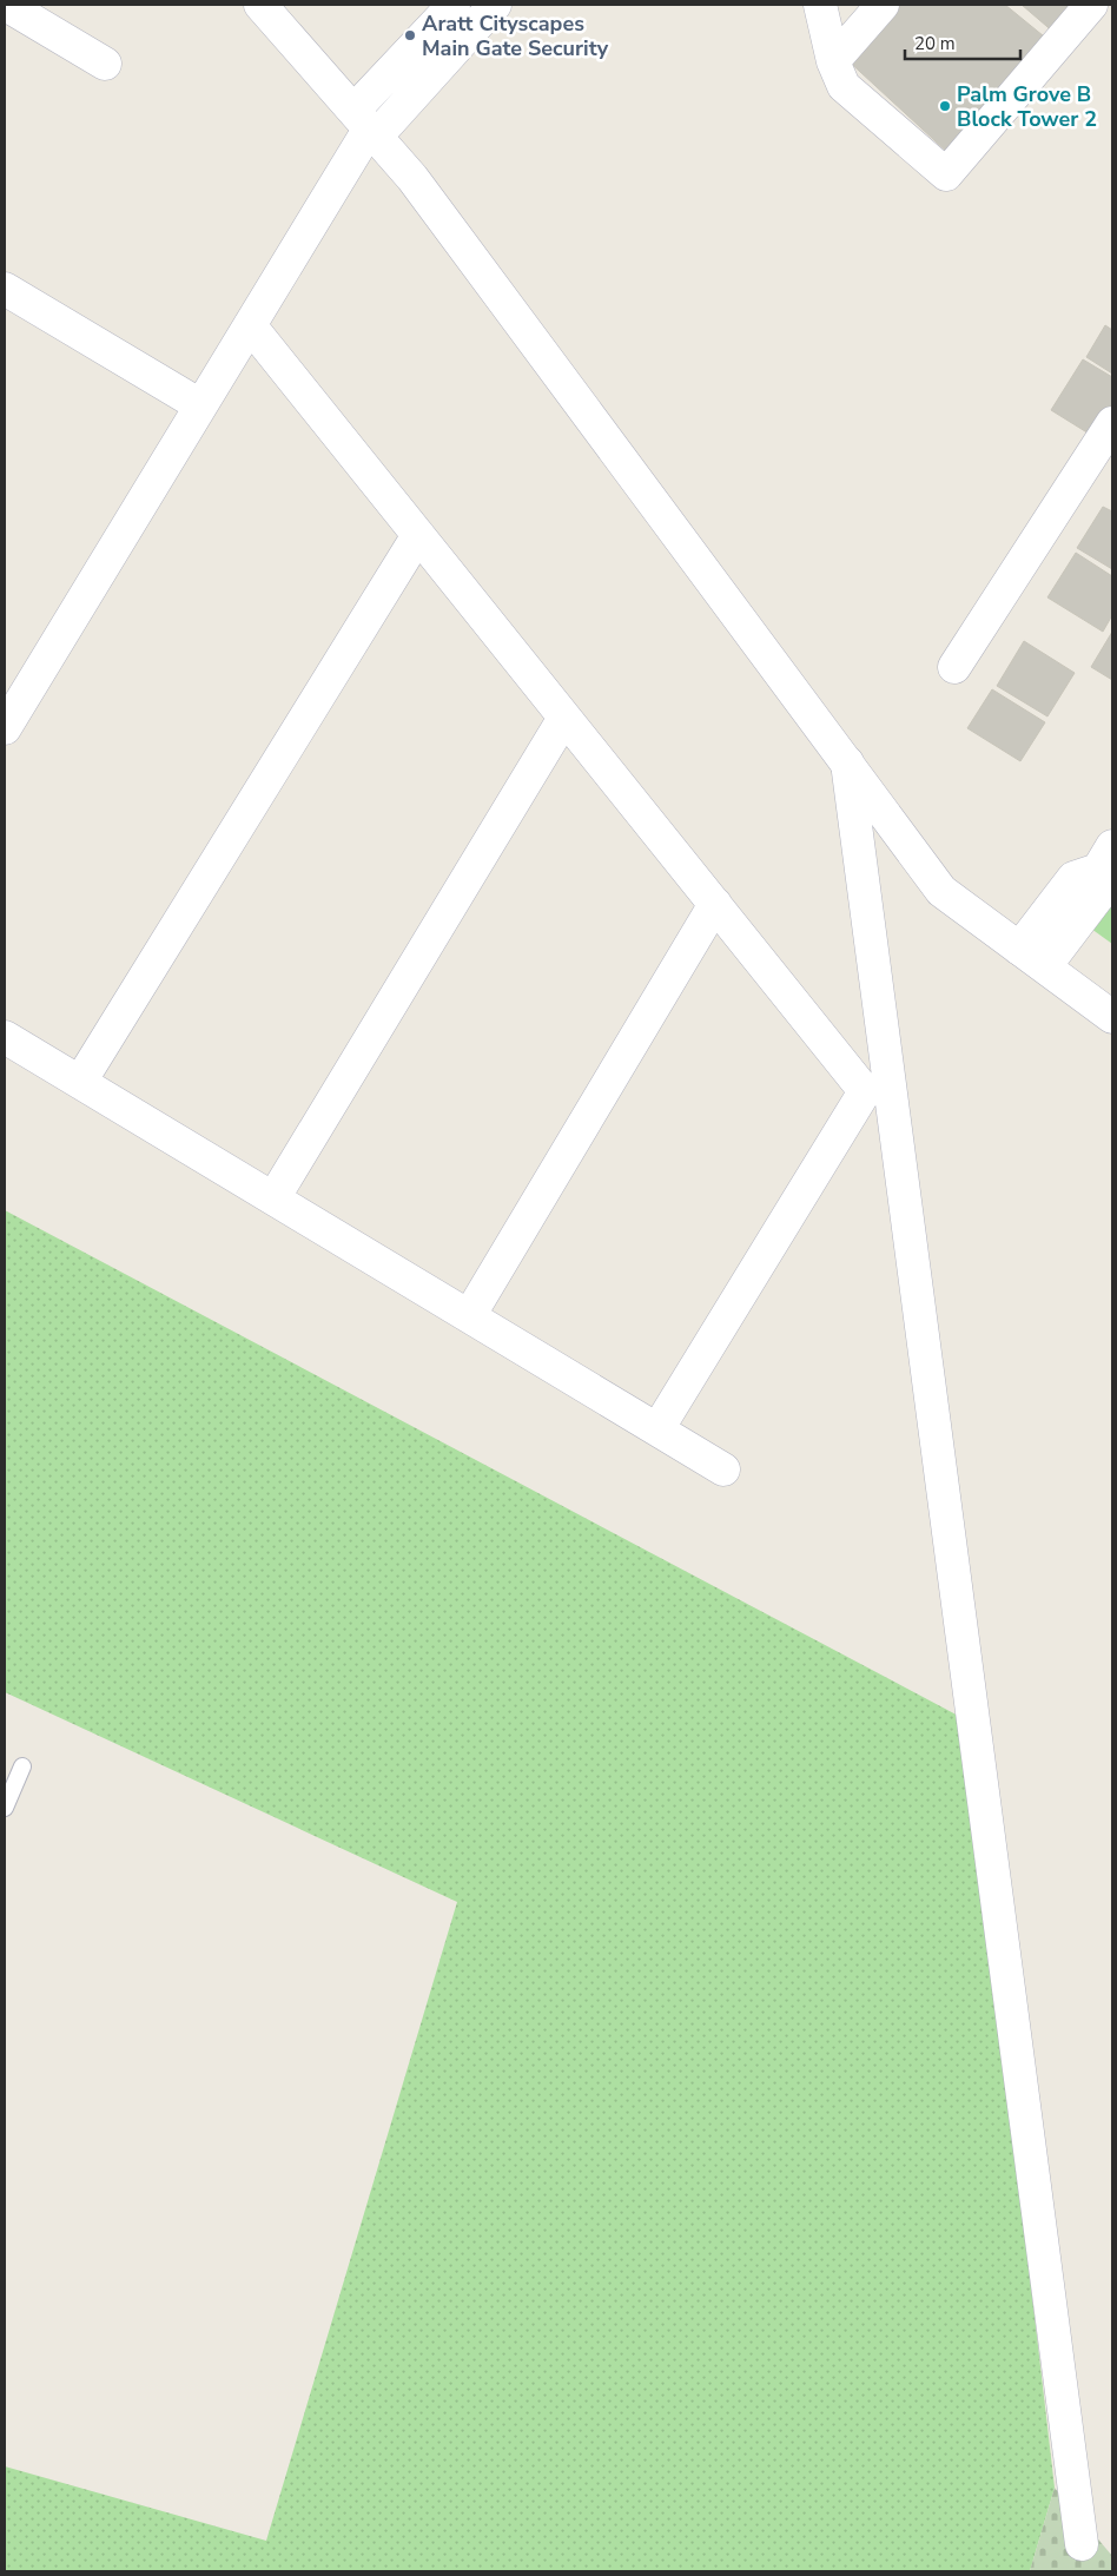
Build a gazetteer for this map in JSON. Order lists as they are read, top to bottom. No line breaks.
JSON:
{"places":["Aratt Cityscapes Main Gate Security","Palm Grove B Block Tower 2"],"scale_bar":"20 m"}
